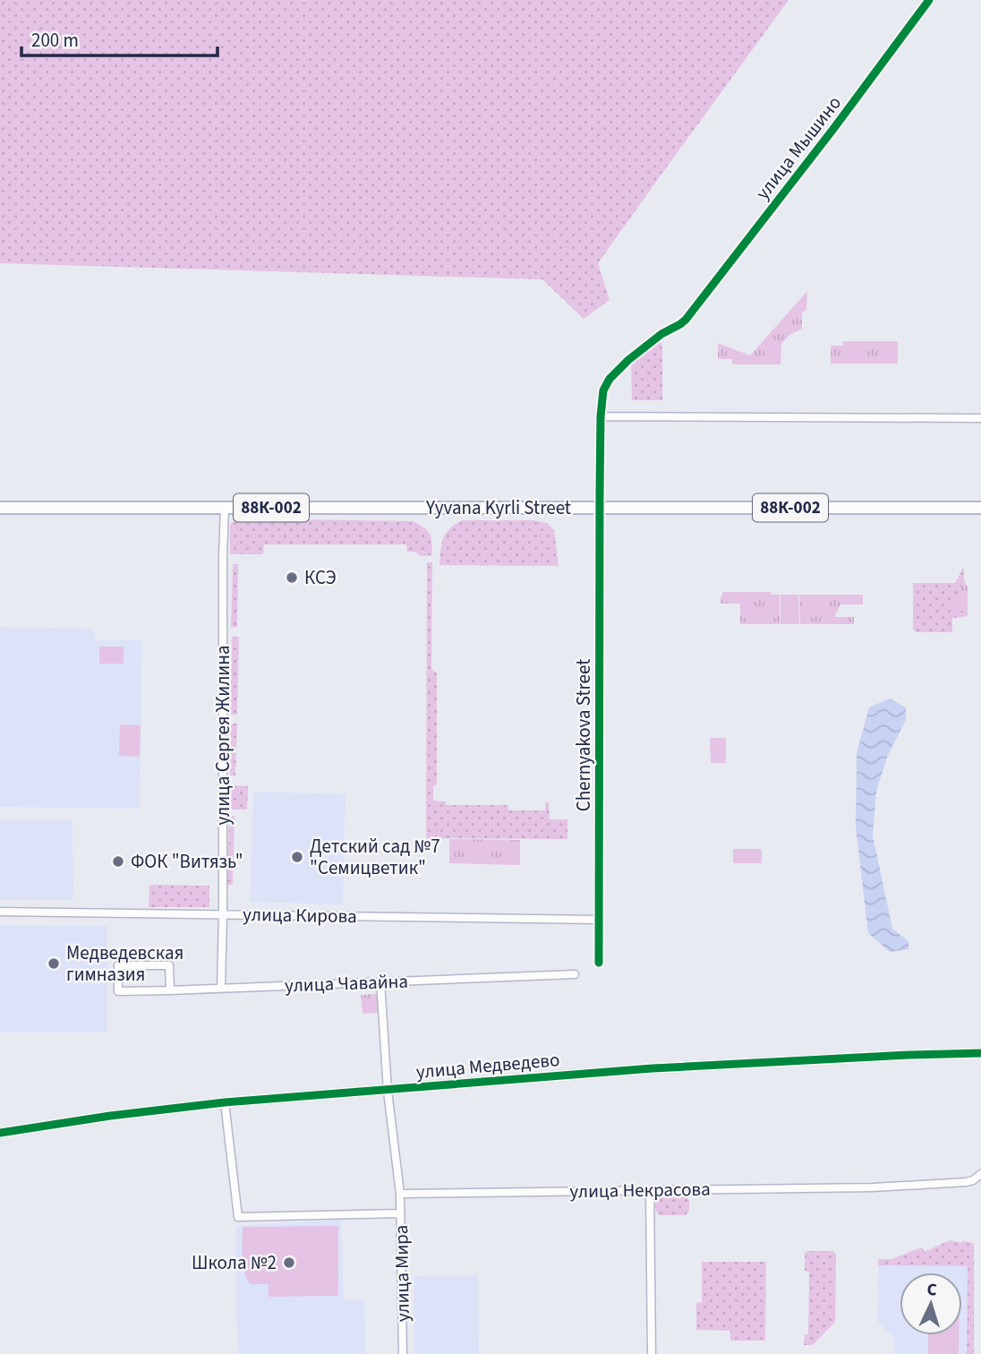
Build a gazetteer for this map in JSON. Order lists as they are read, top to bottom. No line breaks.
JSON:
{"streets":{"main road":["88К-002","Yyvana Kyrli Street"],"street":["улица Мышино","улица Сергея Жилина","Chernyakova Street","улица Кирова","улица Чавайна","улица Медведево","улица Некрасова","улица Мира"]},"crossings":[["улица Мышино","Chernyakova Street"],["Yyvana Kyrli Street","улица Сергея Жилина"],["Yyvana Kyrli Street","Chernyakova Street"],["улица Сергея Жилина","улица Кирова"],["улица Сергея Жилина","улица Чавайна"],["Chernyakova Street","улица Кирова"],["улица Некрасова","улица Мира"]],"places":["КСЭ","Детский сад №7 \"Семицветик\"","ФОК \"Витязь\"","Медведевская гимназия","Школа №2"],"scale_bar":"200 m","north":"top"}
